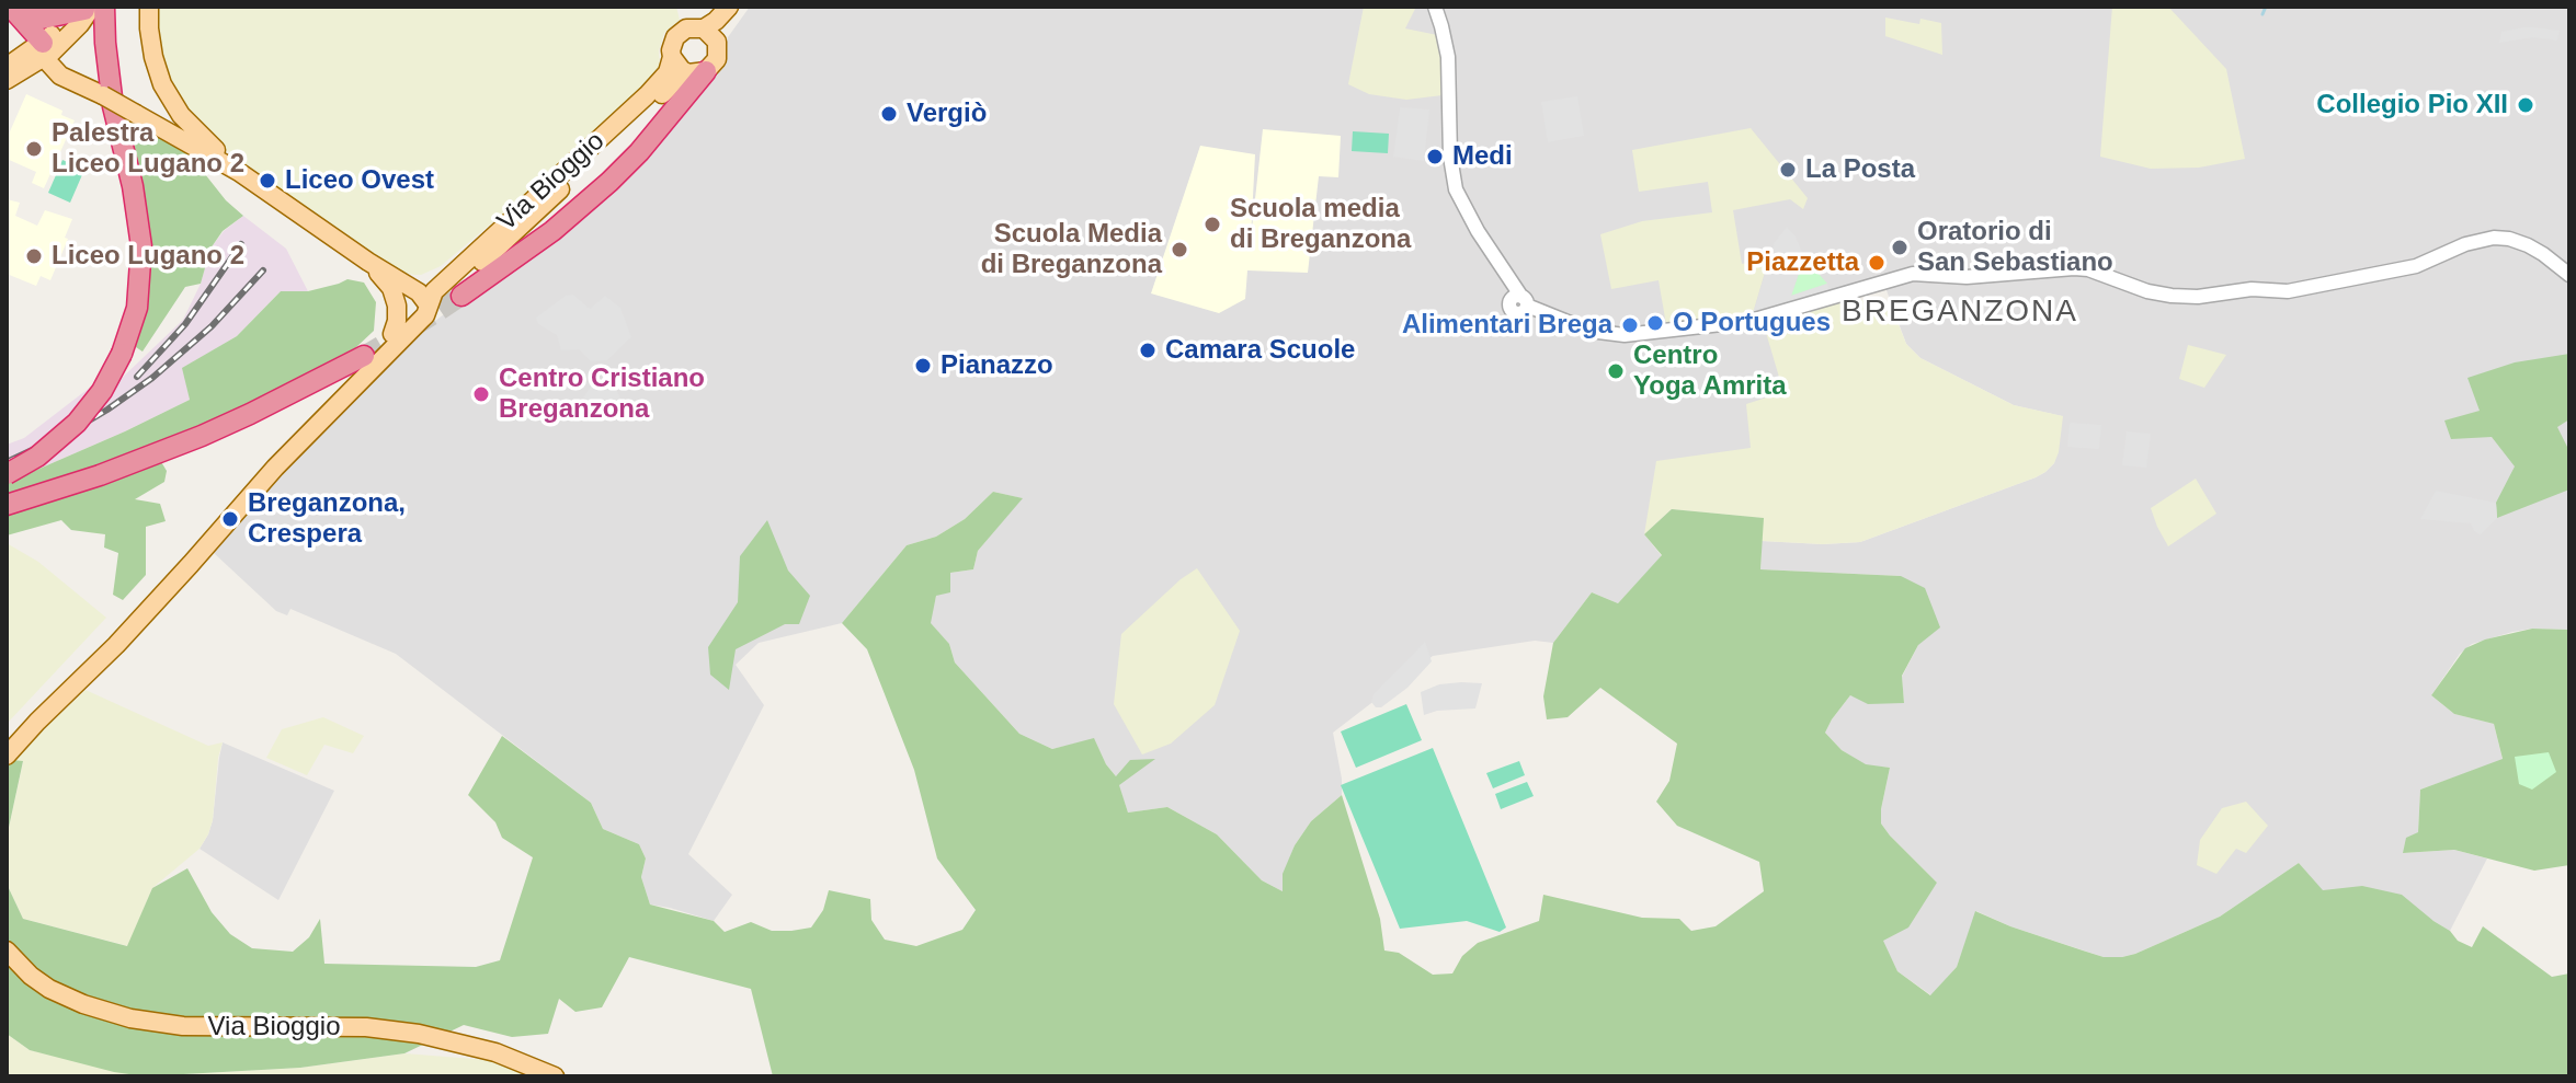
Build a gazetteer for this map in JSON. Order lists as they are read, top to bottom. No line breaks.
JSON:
{"streets":{"main road":["Via Bioggio"]},"districts":["BREGANZONA"],"places":["Collegio Pio XII","Vergiò","Palestra Liceo Lugano 2","Medi","La Posta","Liceo Ovest","Scuola media di Breganzona","Oratorio di San Sebastiano","Scuola Media di Breganzona","Liceo Lugano 2","Piazzetta","O Portugues","Alimentari Brega","Camara Scuole","Pianazzo","Centro Yoga Amrita","Centro Cristiano Breganzona","Breganzona, Crespera"]}
